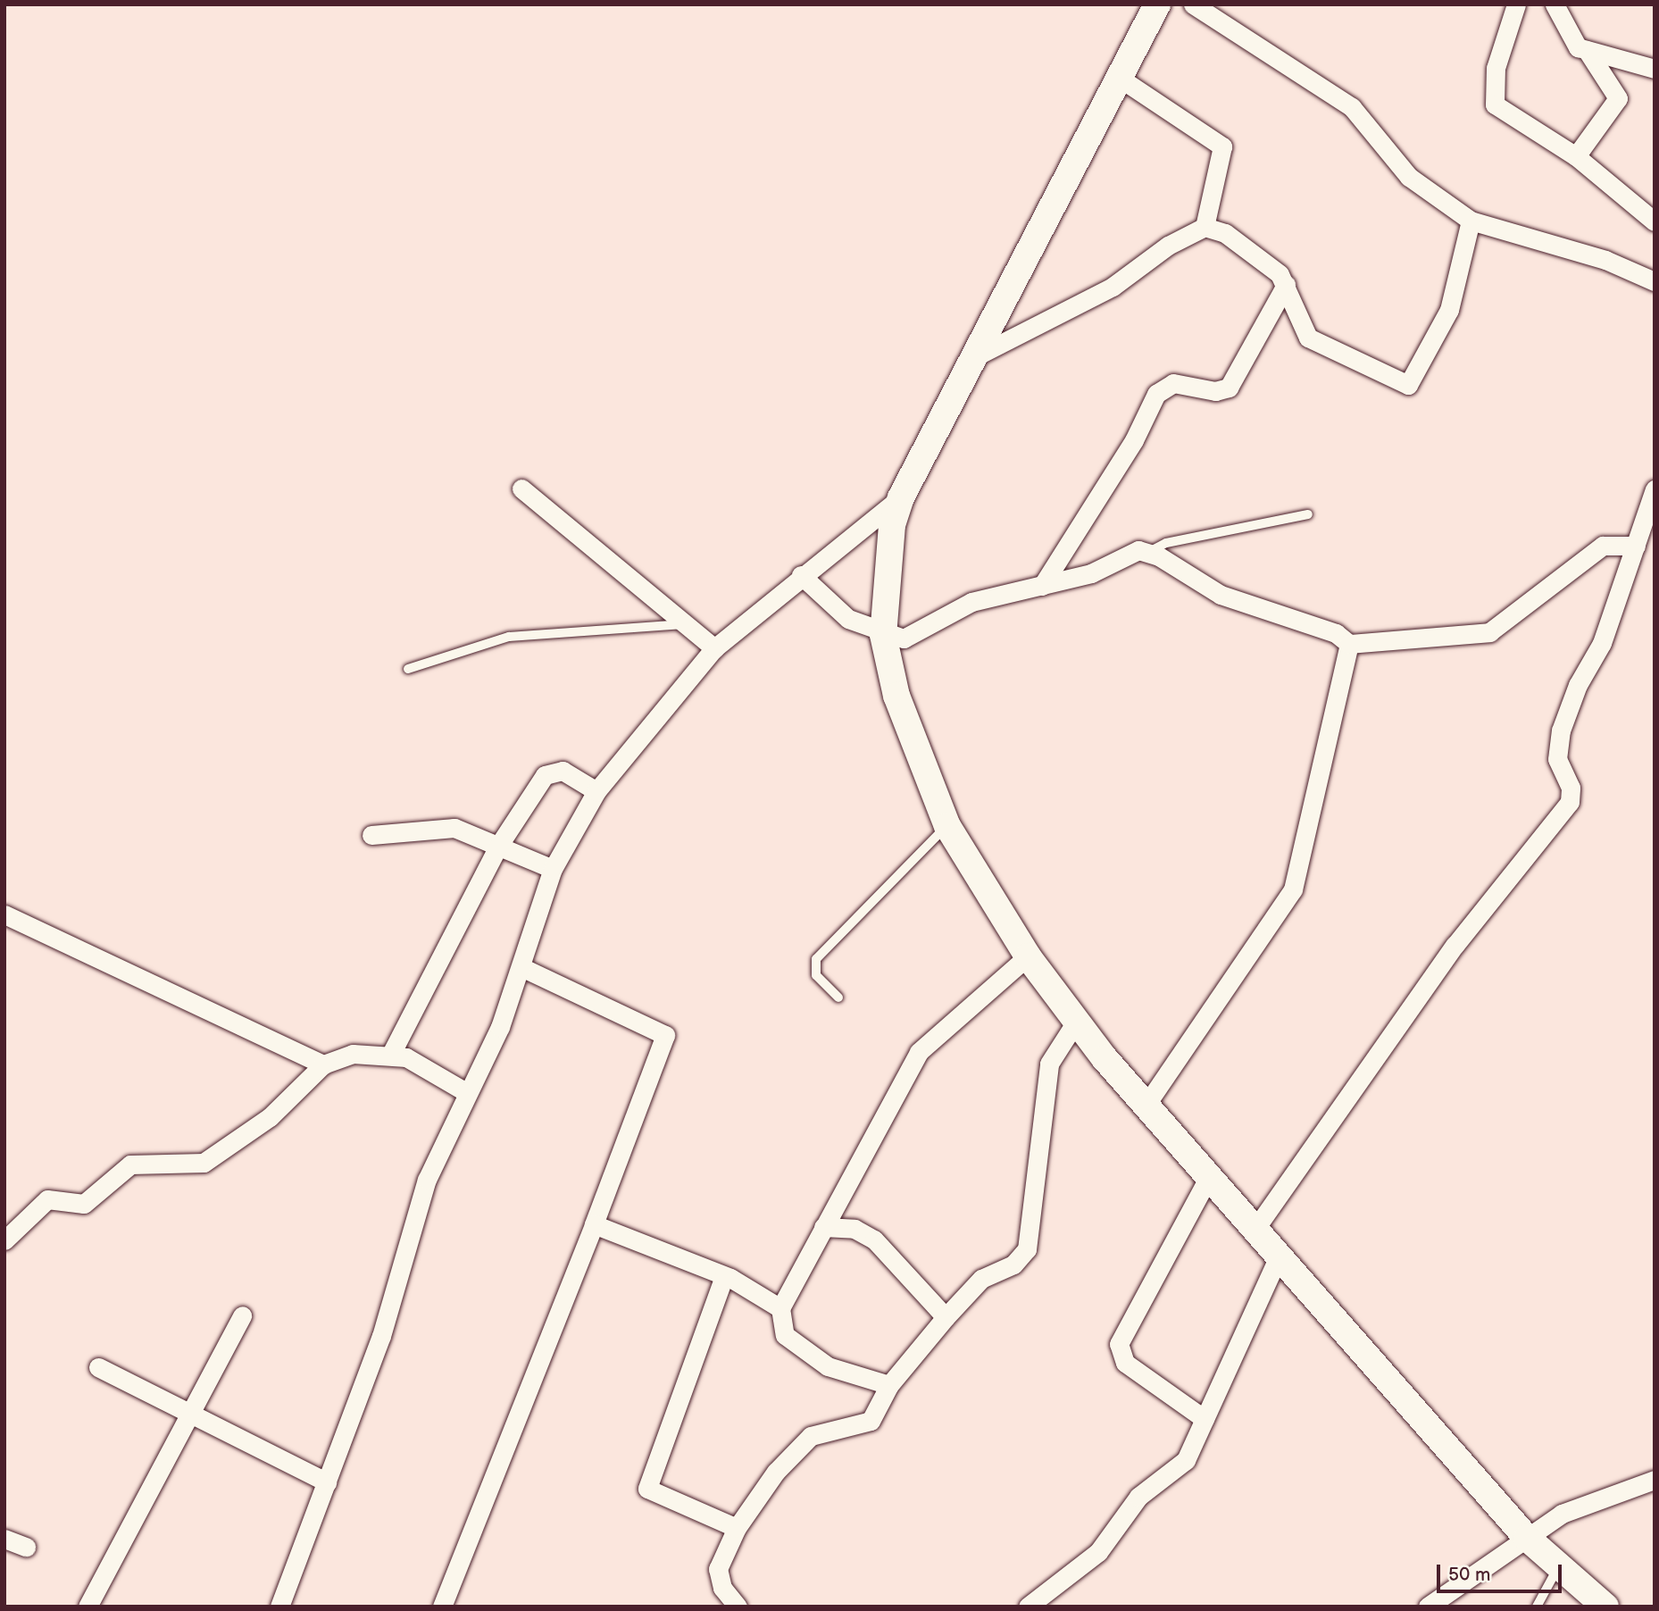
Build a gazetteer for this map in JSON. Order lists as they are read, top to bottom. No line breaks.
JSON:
{"scale_bar":"50 m"}
